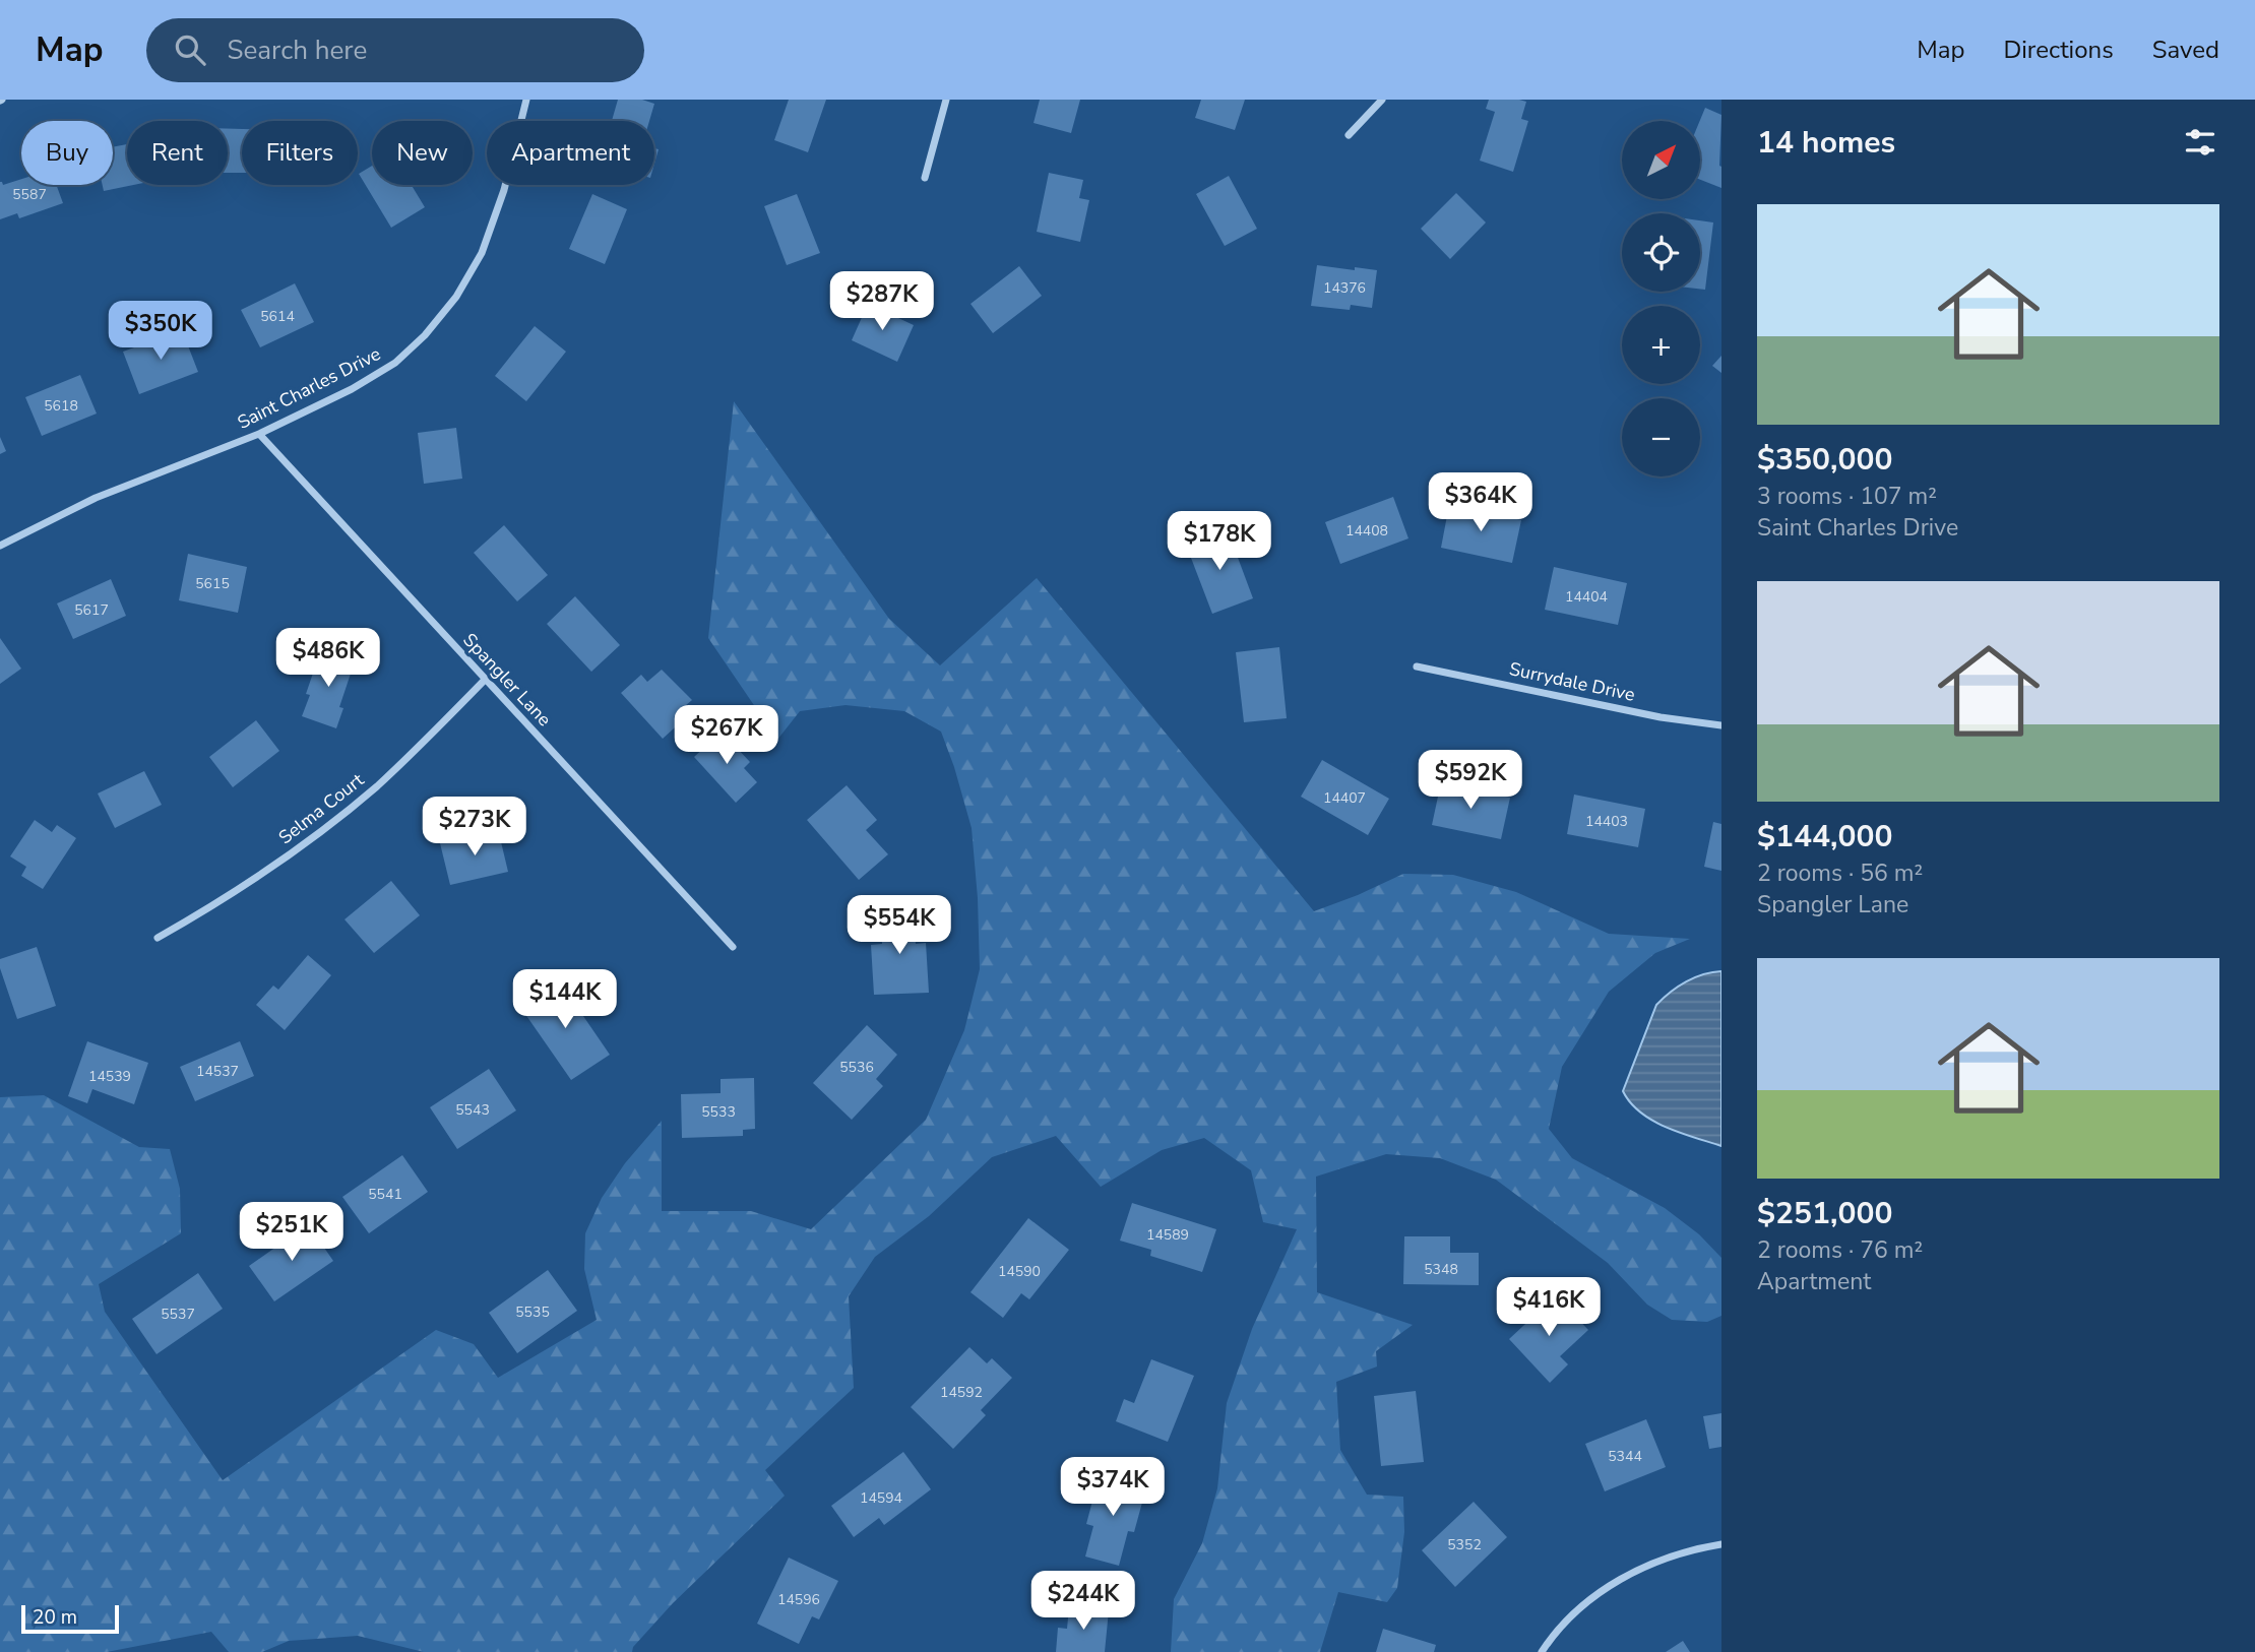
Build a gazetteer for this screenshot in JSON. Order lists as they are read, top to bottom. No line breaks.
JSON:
{"streets":{"street":["Saint Charles Drive","Spangler Lane","Surrydale Drive","Selma Court"]},"crossings":[["Saint Charles Drive","Spangler Lane"],["Spangler Lane","Selma Court"]],"house_numbers":["5587","14376","5614","5618","14408","5615","14404","5617","14407","14403","5536","14537","14539","5543","5533","5541","14589","5348","14590","5535","5537","14592","5344","14594","5352","14596"],"scale_bar":"20 m","north":"top right","page":{"header":"Map","search":"Search here","nav":["Map","Directions","Saved"],"heading":"14 homes","map_buttons":["+","−"],"chip":["Buy","Rent","Filters","New","Apartment"],"list":[{"name":"$350,000","note":"3 rooms · 107 m² · Saint Charles Drive"},{"name":"$144,000","note":"2 rooms · 56 m² · Spangler Lane"},{"name":"$251,000","note":"2 rooms · 76 m² · Apartment"}],"price":["$287K","$350K","$364K","$178K","$486K","$267K","$592K","$273K","$554K","$144K","$251K","$416K","$374K","$244K"],"scale":"20 m"}}
